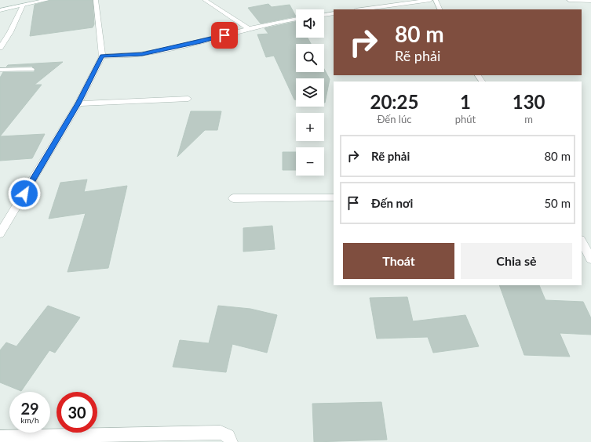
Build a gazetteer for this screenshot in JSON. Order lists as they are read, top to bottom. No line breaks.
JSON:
{"page":{"map_buttons":["+","−"],"turn":["80 m","Rẽ phải"],"eta":["20:25","Đến lúc","1","phút","130","m"],"list":[{"name":"Rẽ phải","value":"80 m"},{"name":"Đến nơi","value":"50 m"}],"buttons":["Thoát","Chia sẻ"],"speed":"29 km/h","limit":"30"}}
